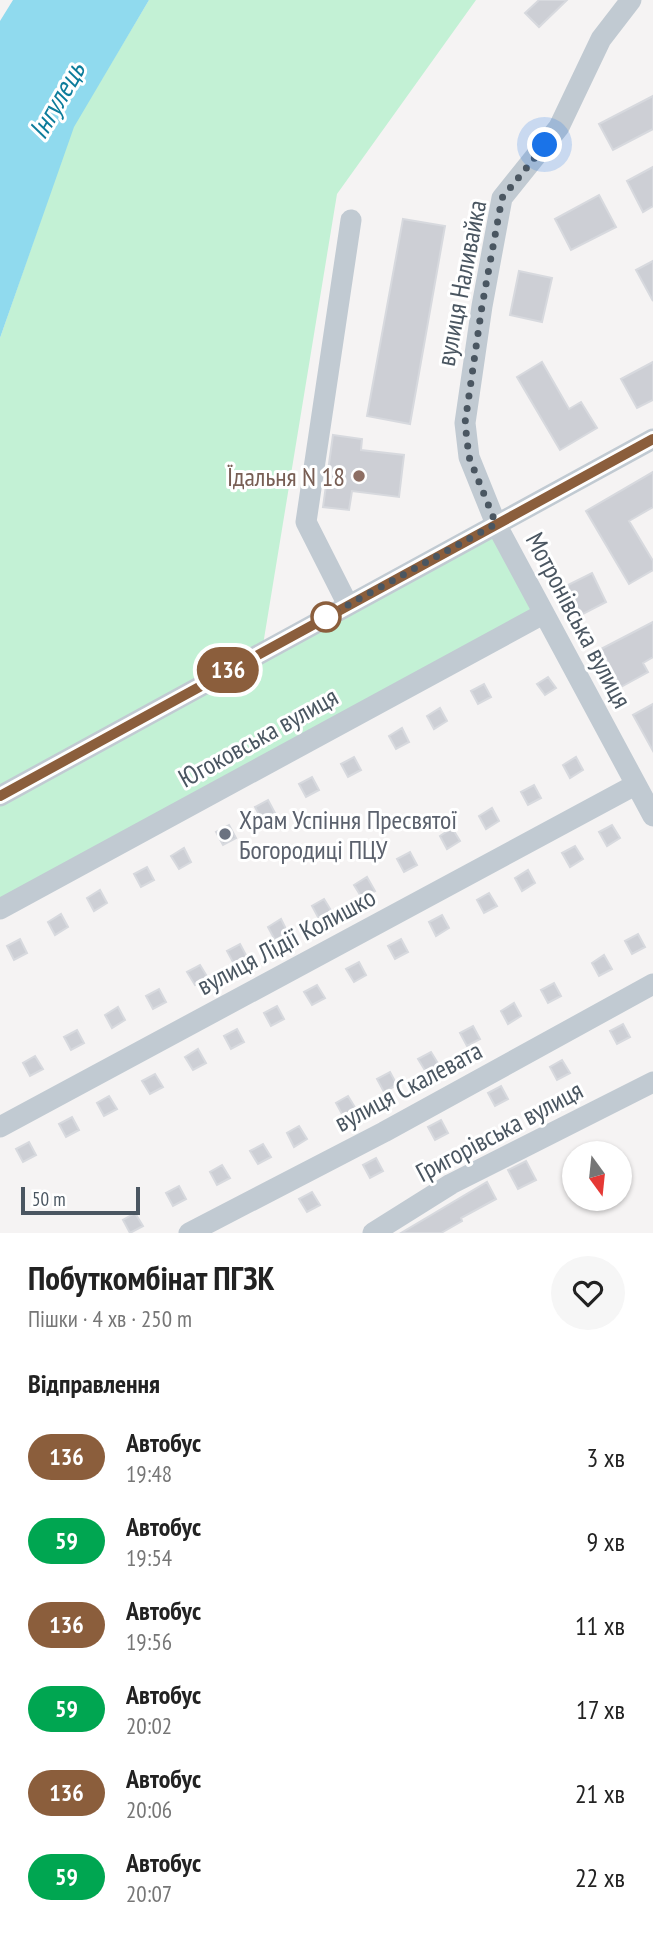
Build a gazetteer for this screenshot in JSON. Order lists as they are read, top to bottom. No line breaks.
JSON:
{"streets":{"street":["вулиця Наливайка","Мотронівська вулиця","Югоковська вулиця","вулиця Лідії Колишко","вулиця Скалевата","Григорівська вулиця"]},"crossings":[["вулиця Наливайка","Мотронівська вулиця"],["Мотронівська вулиця","Югоковська вулиця"],["Мотронівська вулиця","вулиця Лідії Колишко"]],"water":["Інгулець"],"places":["Їдальня N 18","Храм Успіння Пресвятої Богородиці ПЦУ"],"lines":["bus line 136"],"scale_bar":"50 m","north":"bottom","page":{"on_map":"136","scale":"50 m","heading":[["Побуткомбінат ПГЗК","Пішки · 4 хв · 250 m"],"Відправлення"],"list":[{"mark":"136","name":"Автобус","note":"19:48","value":"3 хв"},{"mark":"59","name":"Автобус","note":"19:54","value":"9 хв"},{"mark":"136","name":"Автобус","note":"19:56","value":"11 хв"},{"mark":"59","name":"Автобус","note":"20:02","value":"17 хв"},{"mark":"136","name":"Автобус","note":"20:06","value":"21 хв"},{"mark":"59","name":"Автобус","note":"20:07","value":"22 хв"}]}}
